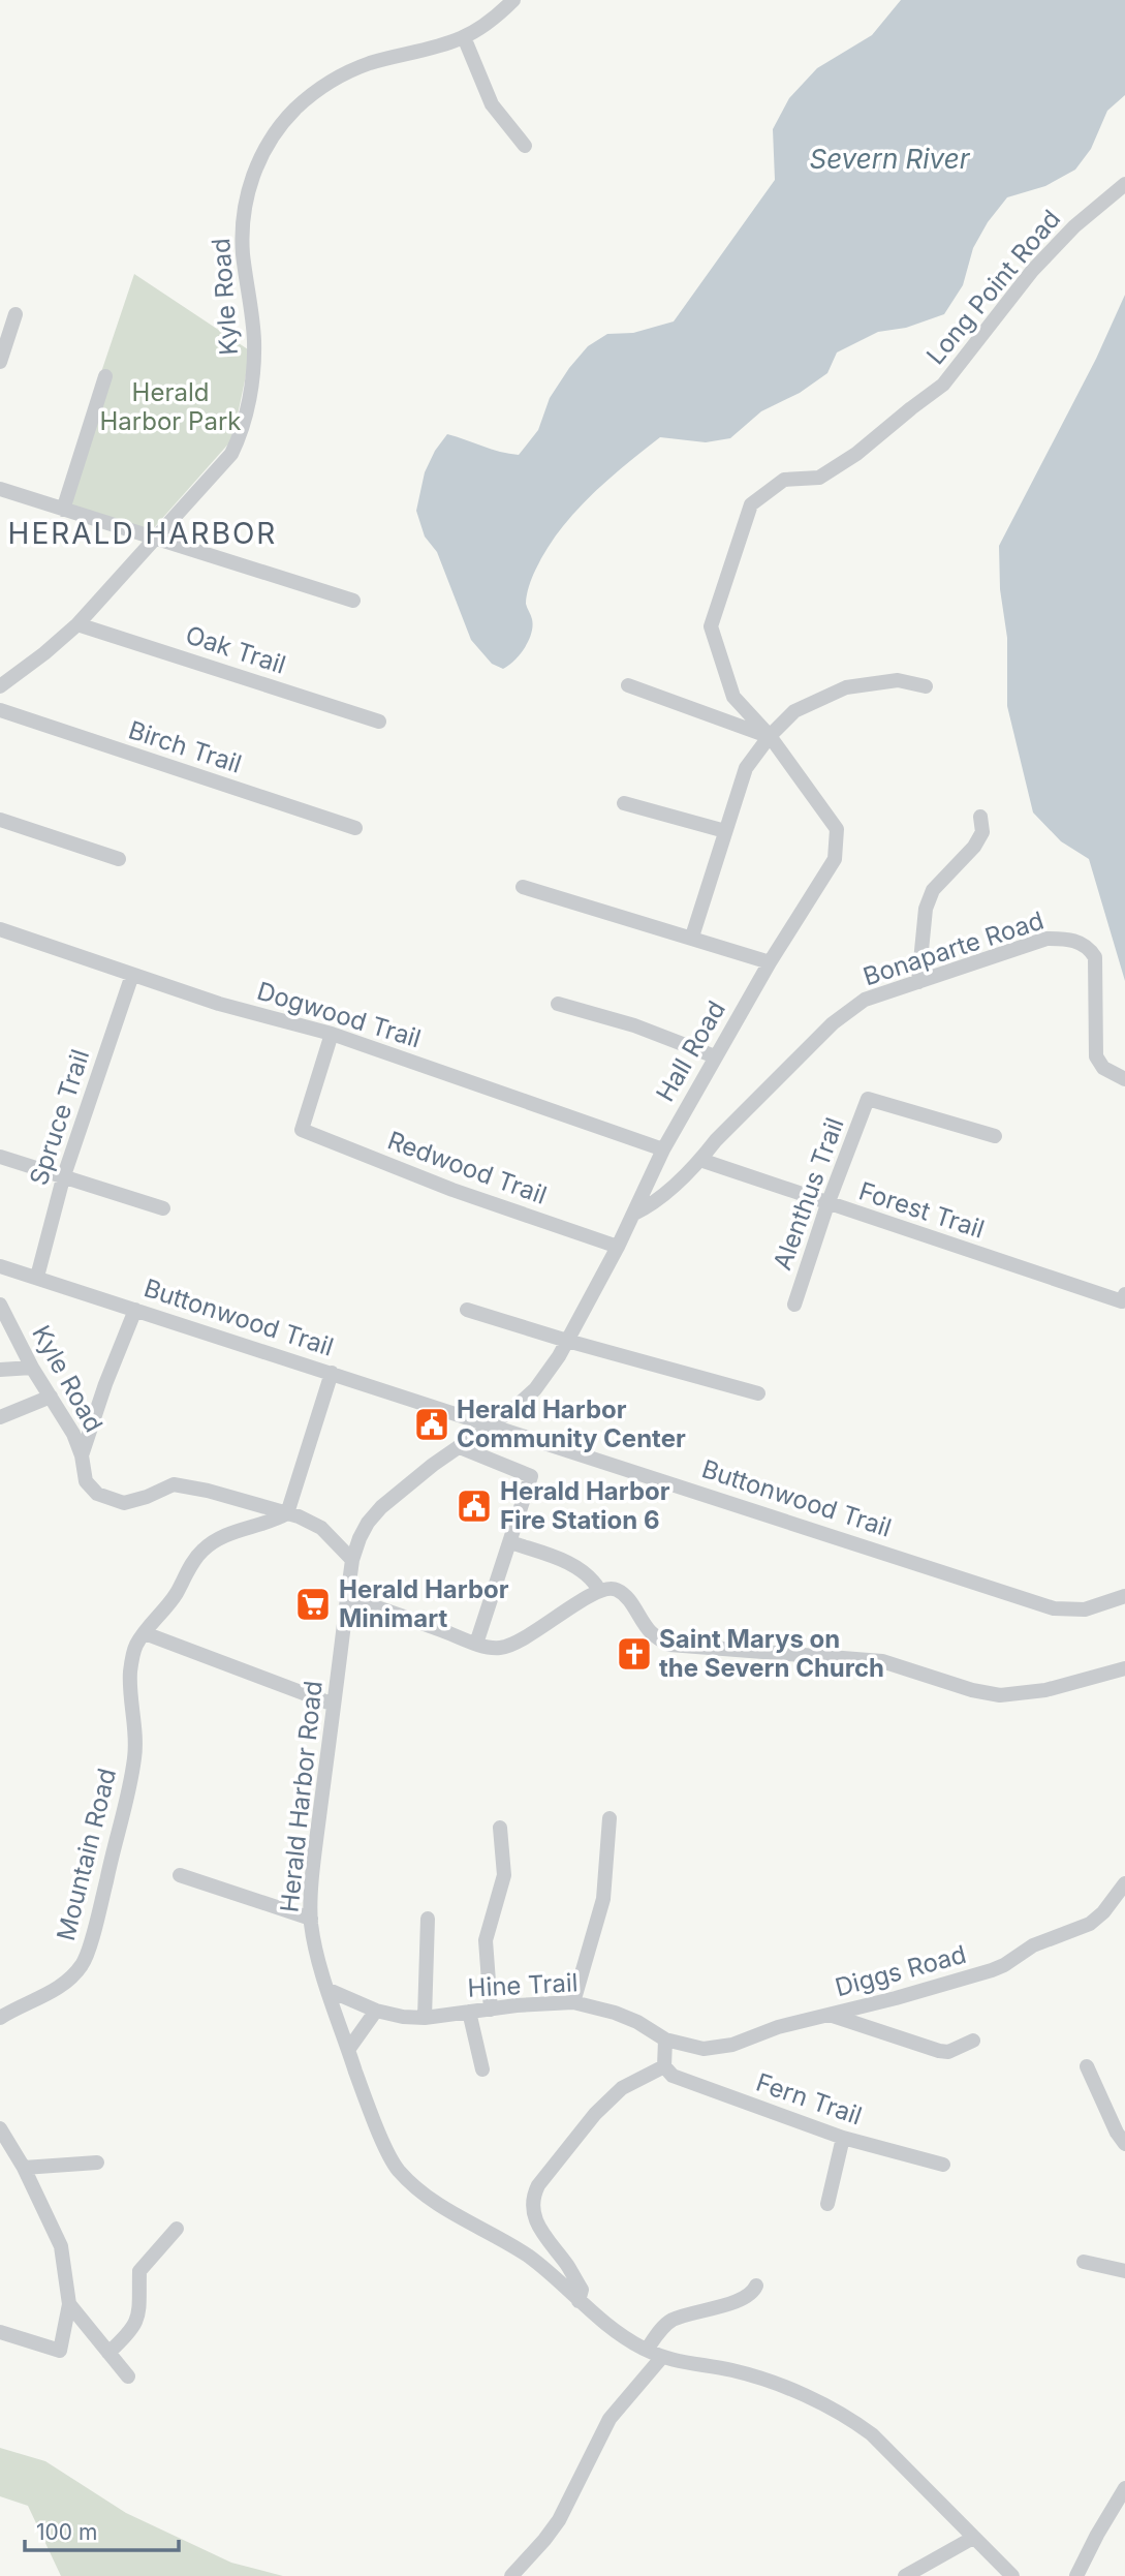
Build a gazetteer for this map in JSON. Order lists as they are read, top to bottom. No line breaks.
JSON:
{"streets":{"street":["Long Point Road","Kyle Road","Oak Trail","Birch Trail","Bonaparte Road","Dogwood Trail","Hall Road","Spruce Trail","Redwood Trail","Alenthus Trail","Forest Trail","Buttonwood Trail","Herald Harbor Road","Mountain Road","Diggs Road","Hine Trail","Fern Trail"]},"crossings":[["Long Point Road","Hall Road"],["Kyle Road","Oak Trail"],["Kyle Road","Mountain Road"],["Bonaparte Road","Hall Road"],["Bonaparte Road","Forest Trail"],["Dogwood Trail","Hall Road"],["Dogwood Trail","Spruce Trail"],["Dogwood Trail","Redwood Trail"],["Hall Road","Redwood Trail"],["Hall Road","Buttonwood Trail"],["Hall Road","Herald Harbor Road"],["Spruce Trail","Buttonwood Trail"],["Alenthus Trail","Forest Trail"],["Herald Harbor Road","Hine Trail"],["Diggs Road","Hine Trail"]],"districts":["HERALD HARBOR"],"water":["Severn River"],"parks":["Herald Harbor Park"],"places":{"public building":["Herald Harbor Community Center","Herald Harbor Fire Station 6"],"supermarket":["Herald Harbor Minimart"],"church":["Saint Marys on the Severn Church"]},"scale_bar":"100 m"}
